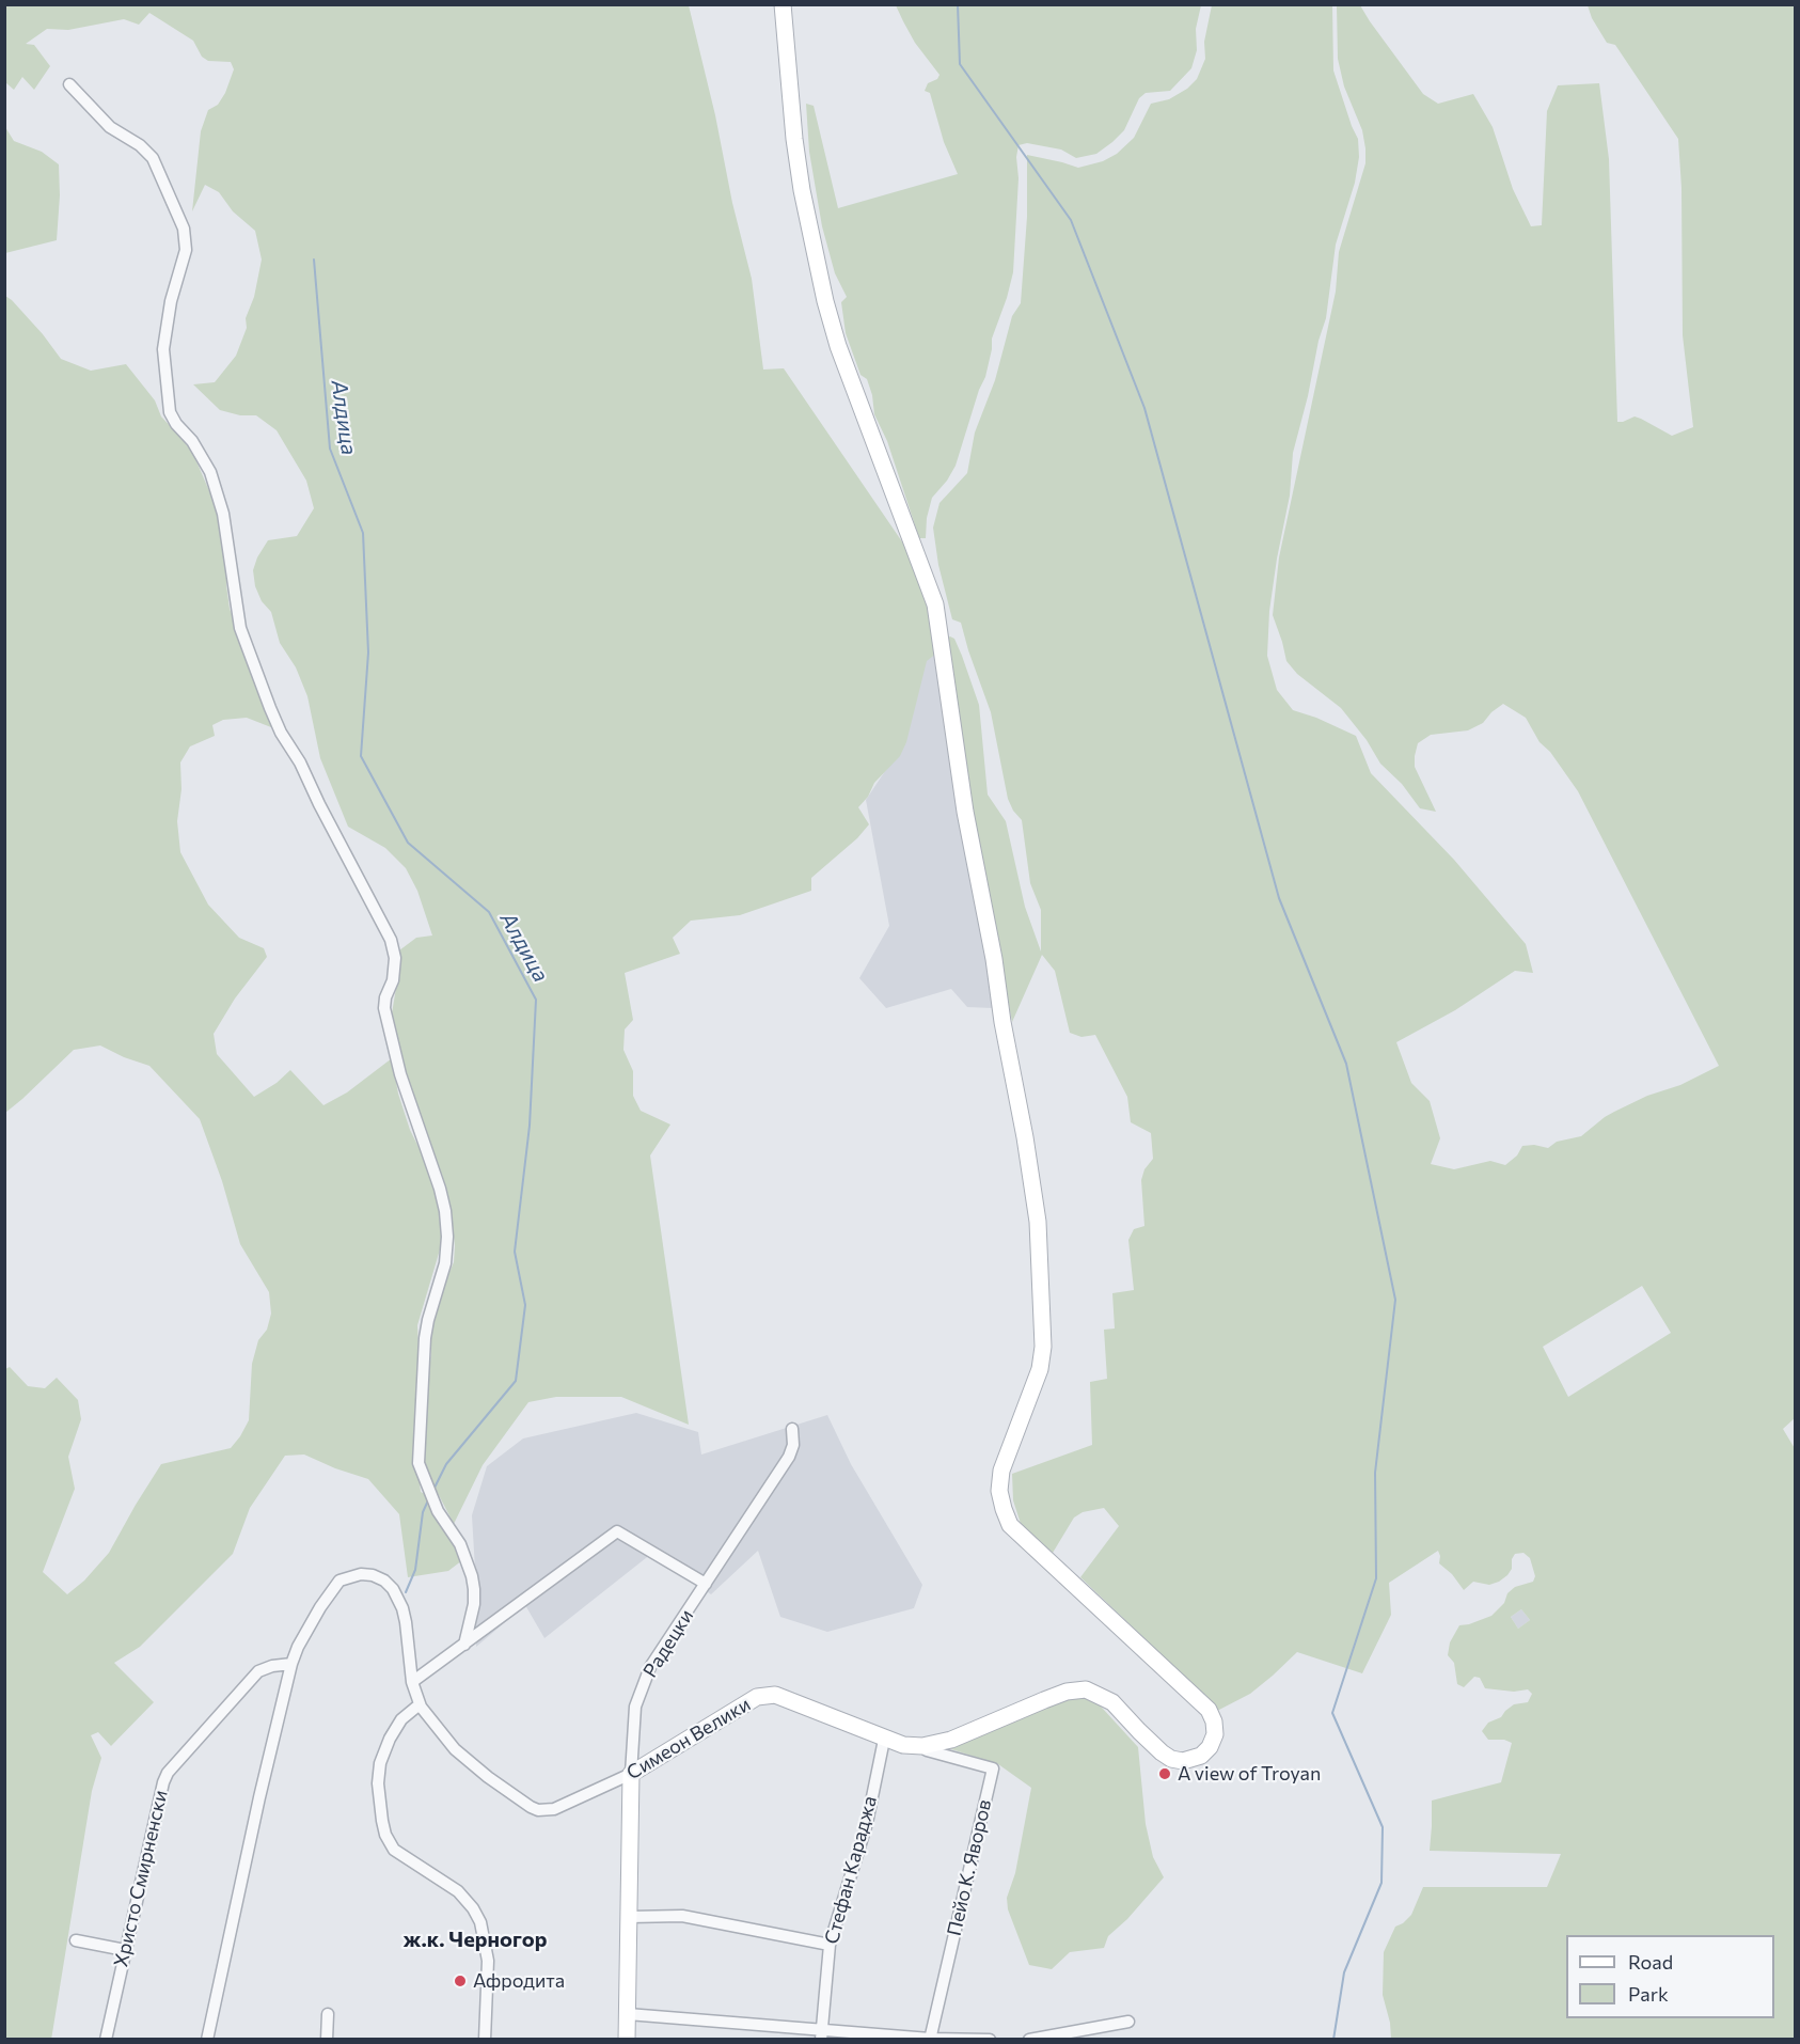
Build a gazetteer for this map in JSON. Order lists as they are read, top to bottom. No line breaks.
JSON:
{"streets":{"street":["Радецки","Симеон Велики","Пейо К. Яворов","Стефан Караджа","Христо Смирненски"]},"crossings":[["Радецки","Симеон Велики"],["Симеон Велики","Пейо К. Яворов"],["Симеон Велики","Стефан Караджа"],["Симеон Велики","Христо Смирненски"]],"districts":["ж.к. Черногор"],"water":["Алдица"],"places":["A view of Troyan","Афродита"],"legend":["Road","Park"]}
